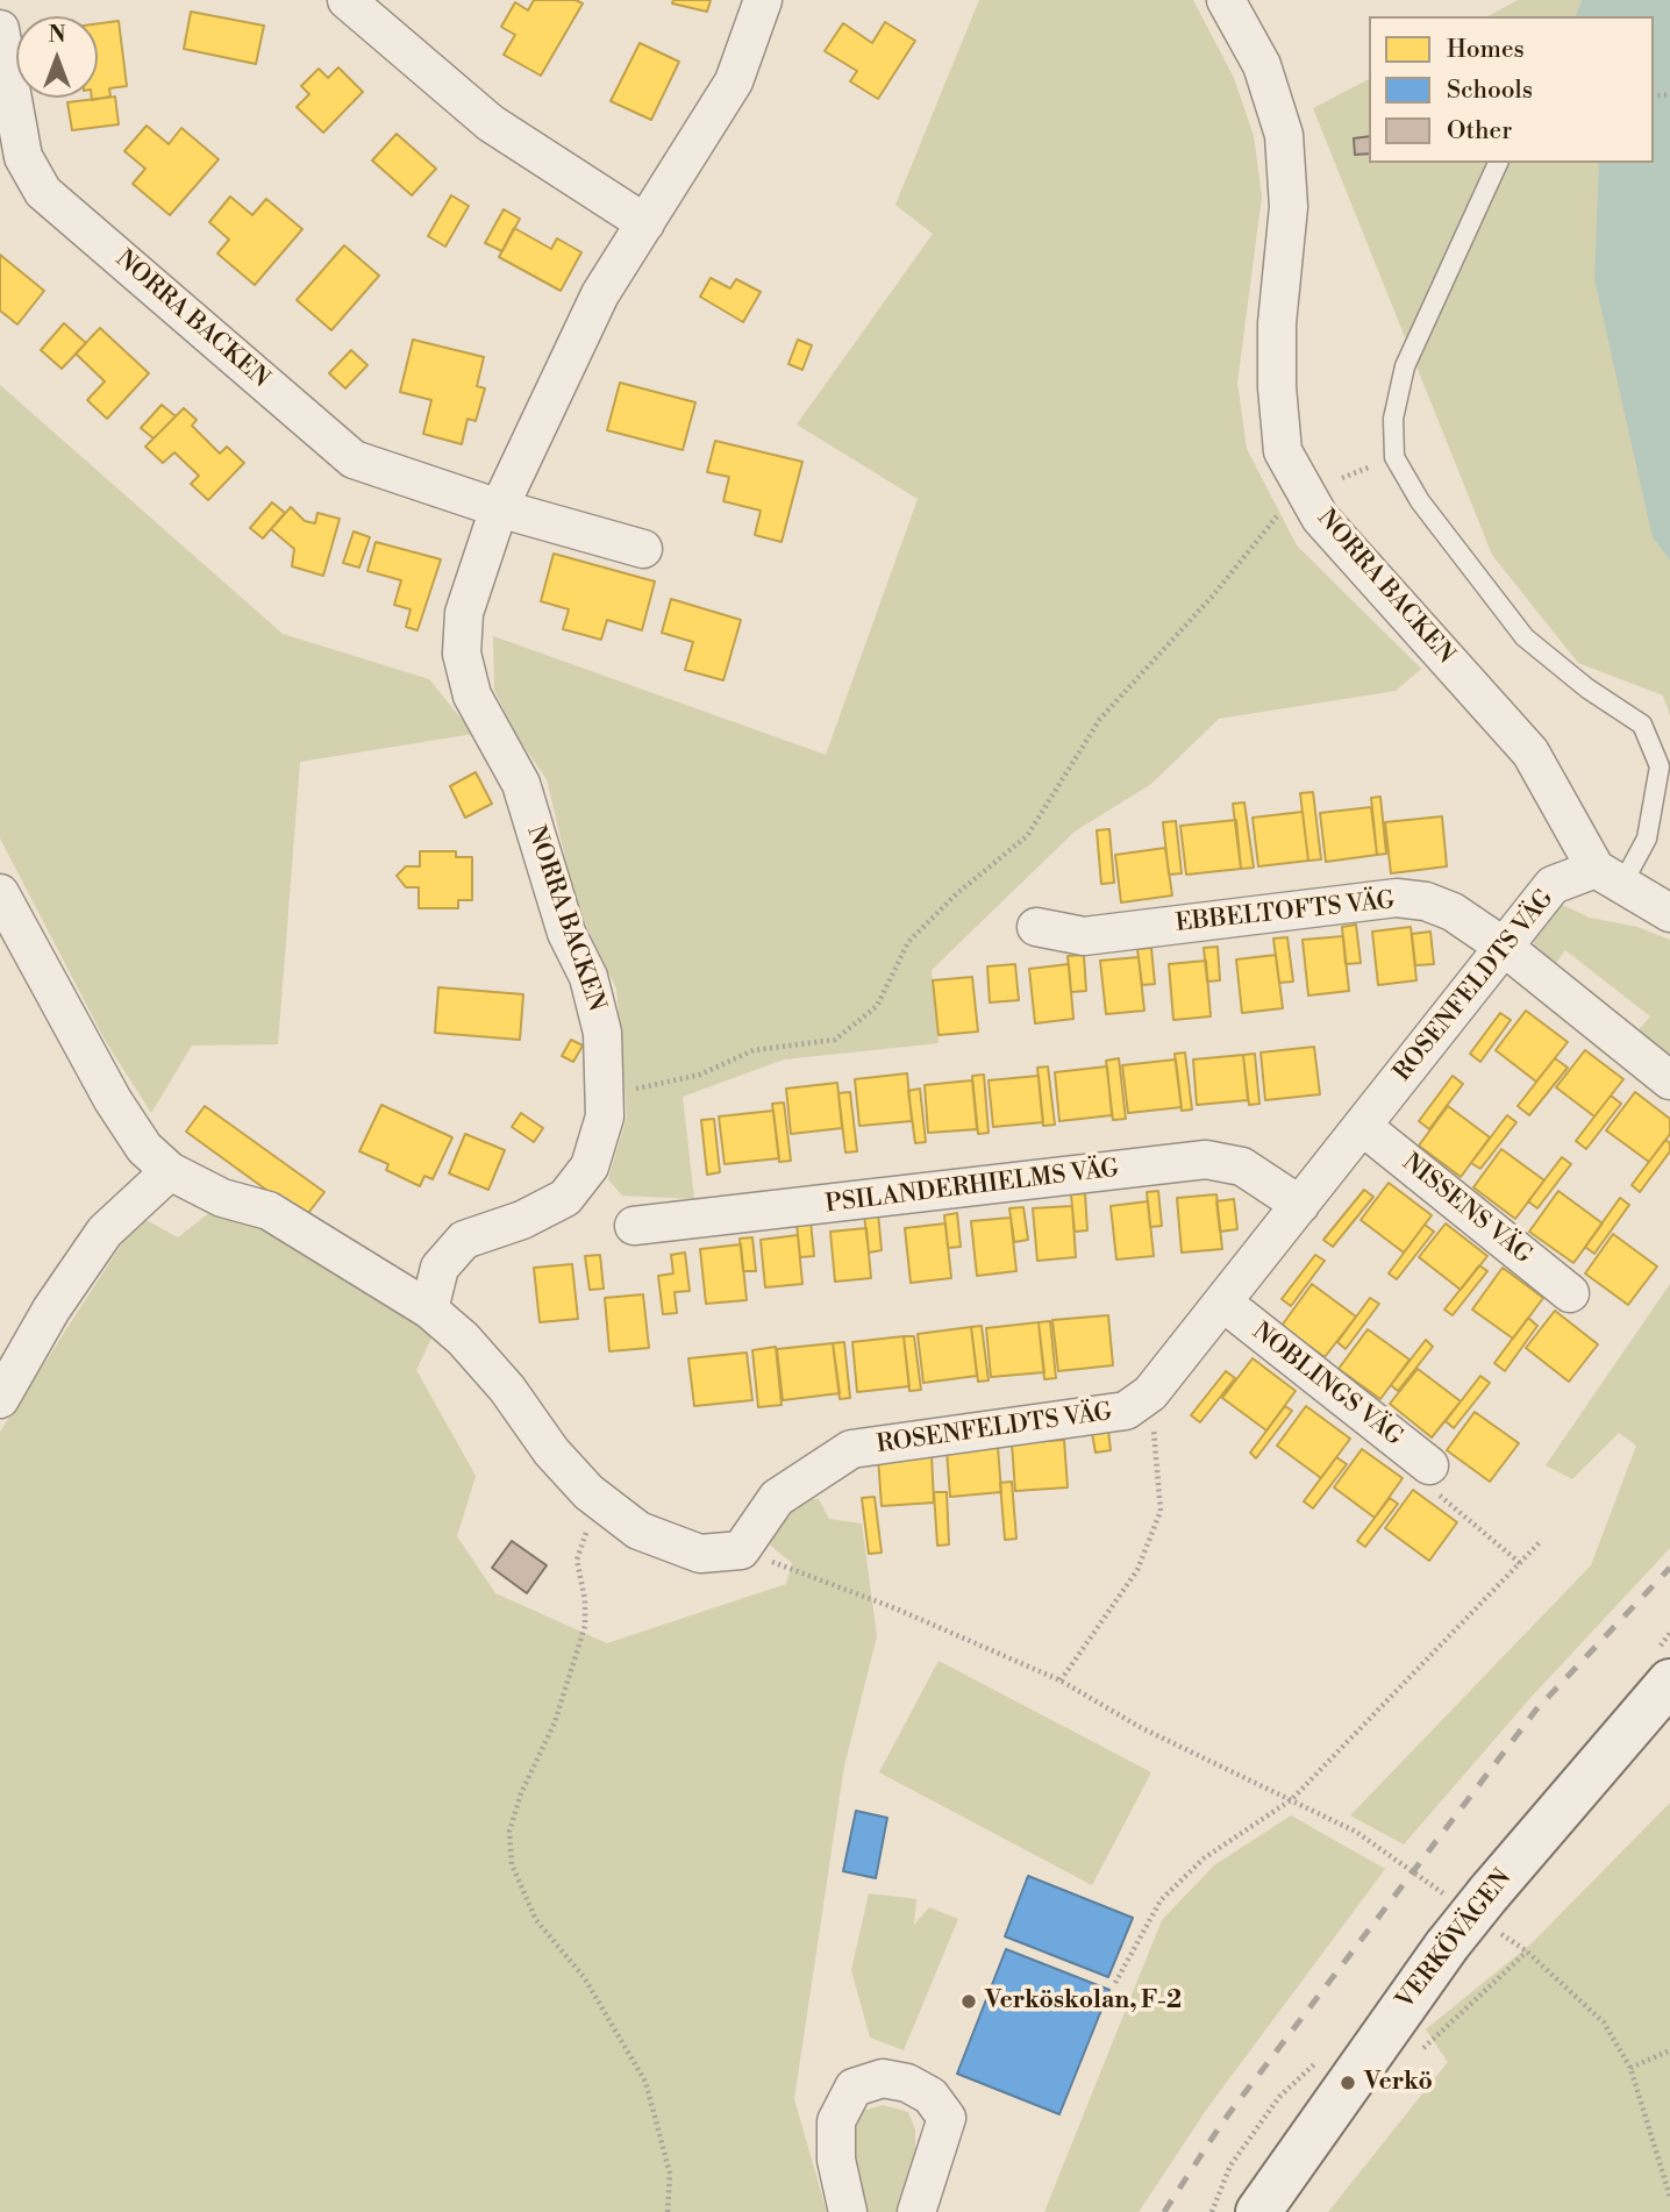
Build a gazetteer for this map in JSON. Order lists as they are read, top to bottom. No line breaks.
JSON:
{"streets":{"main road":["VERKÖVÄGEN"],"street":["NORRA BACKEN","EBBELTOFTS VÄG","ROSENFELDTS VÄG","PSILANDERHIELMS VÄG","NISSENS VÄG","NOBLINGS VÄG"]},"crossings":[["NORRA BACKEN","ROSENFELDTS VÄG"],["EBBELTOFTS VÄG","ROSENFELDTS VÄG"],["ROSENFELDTS VÄG","PSILANDERHIELMS VÄG"],["ROSENFELDTS VÄG","NISSENS VÄG"],["ROSENFELDTS VÄG","NOBLINGS VÄG"]],"places":["Verköskolan, F-2","Verkö"],"legend":["Homes","Schools","Other"],"north":"top"}
